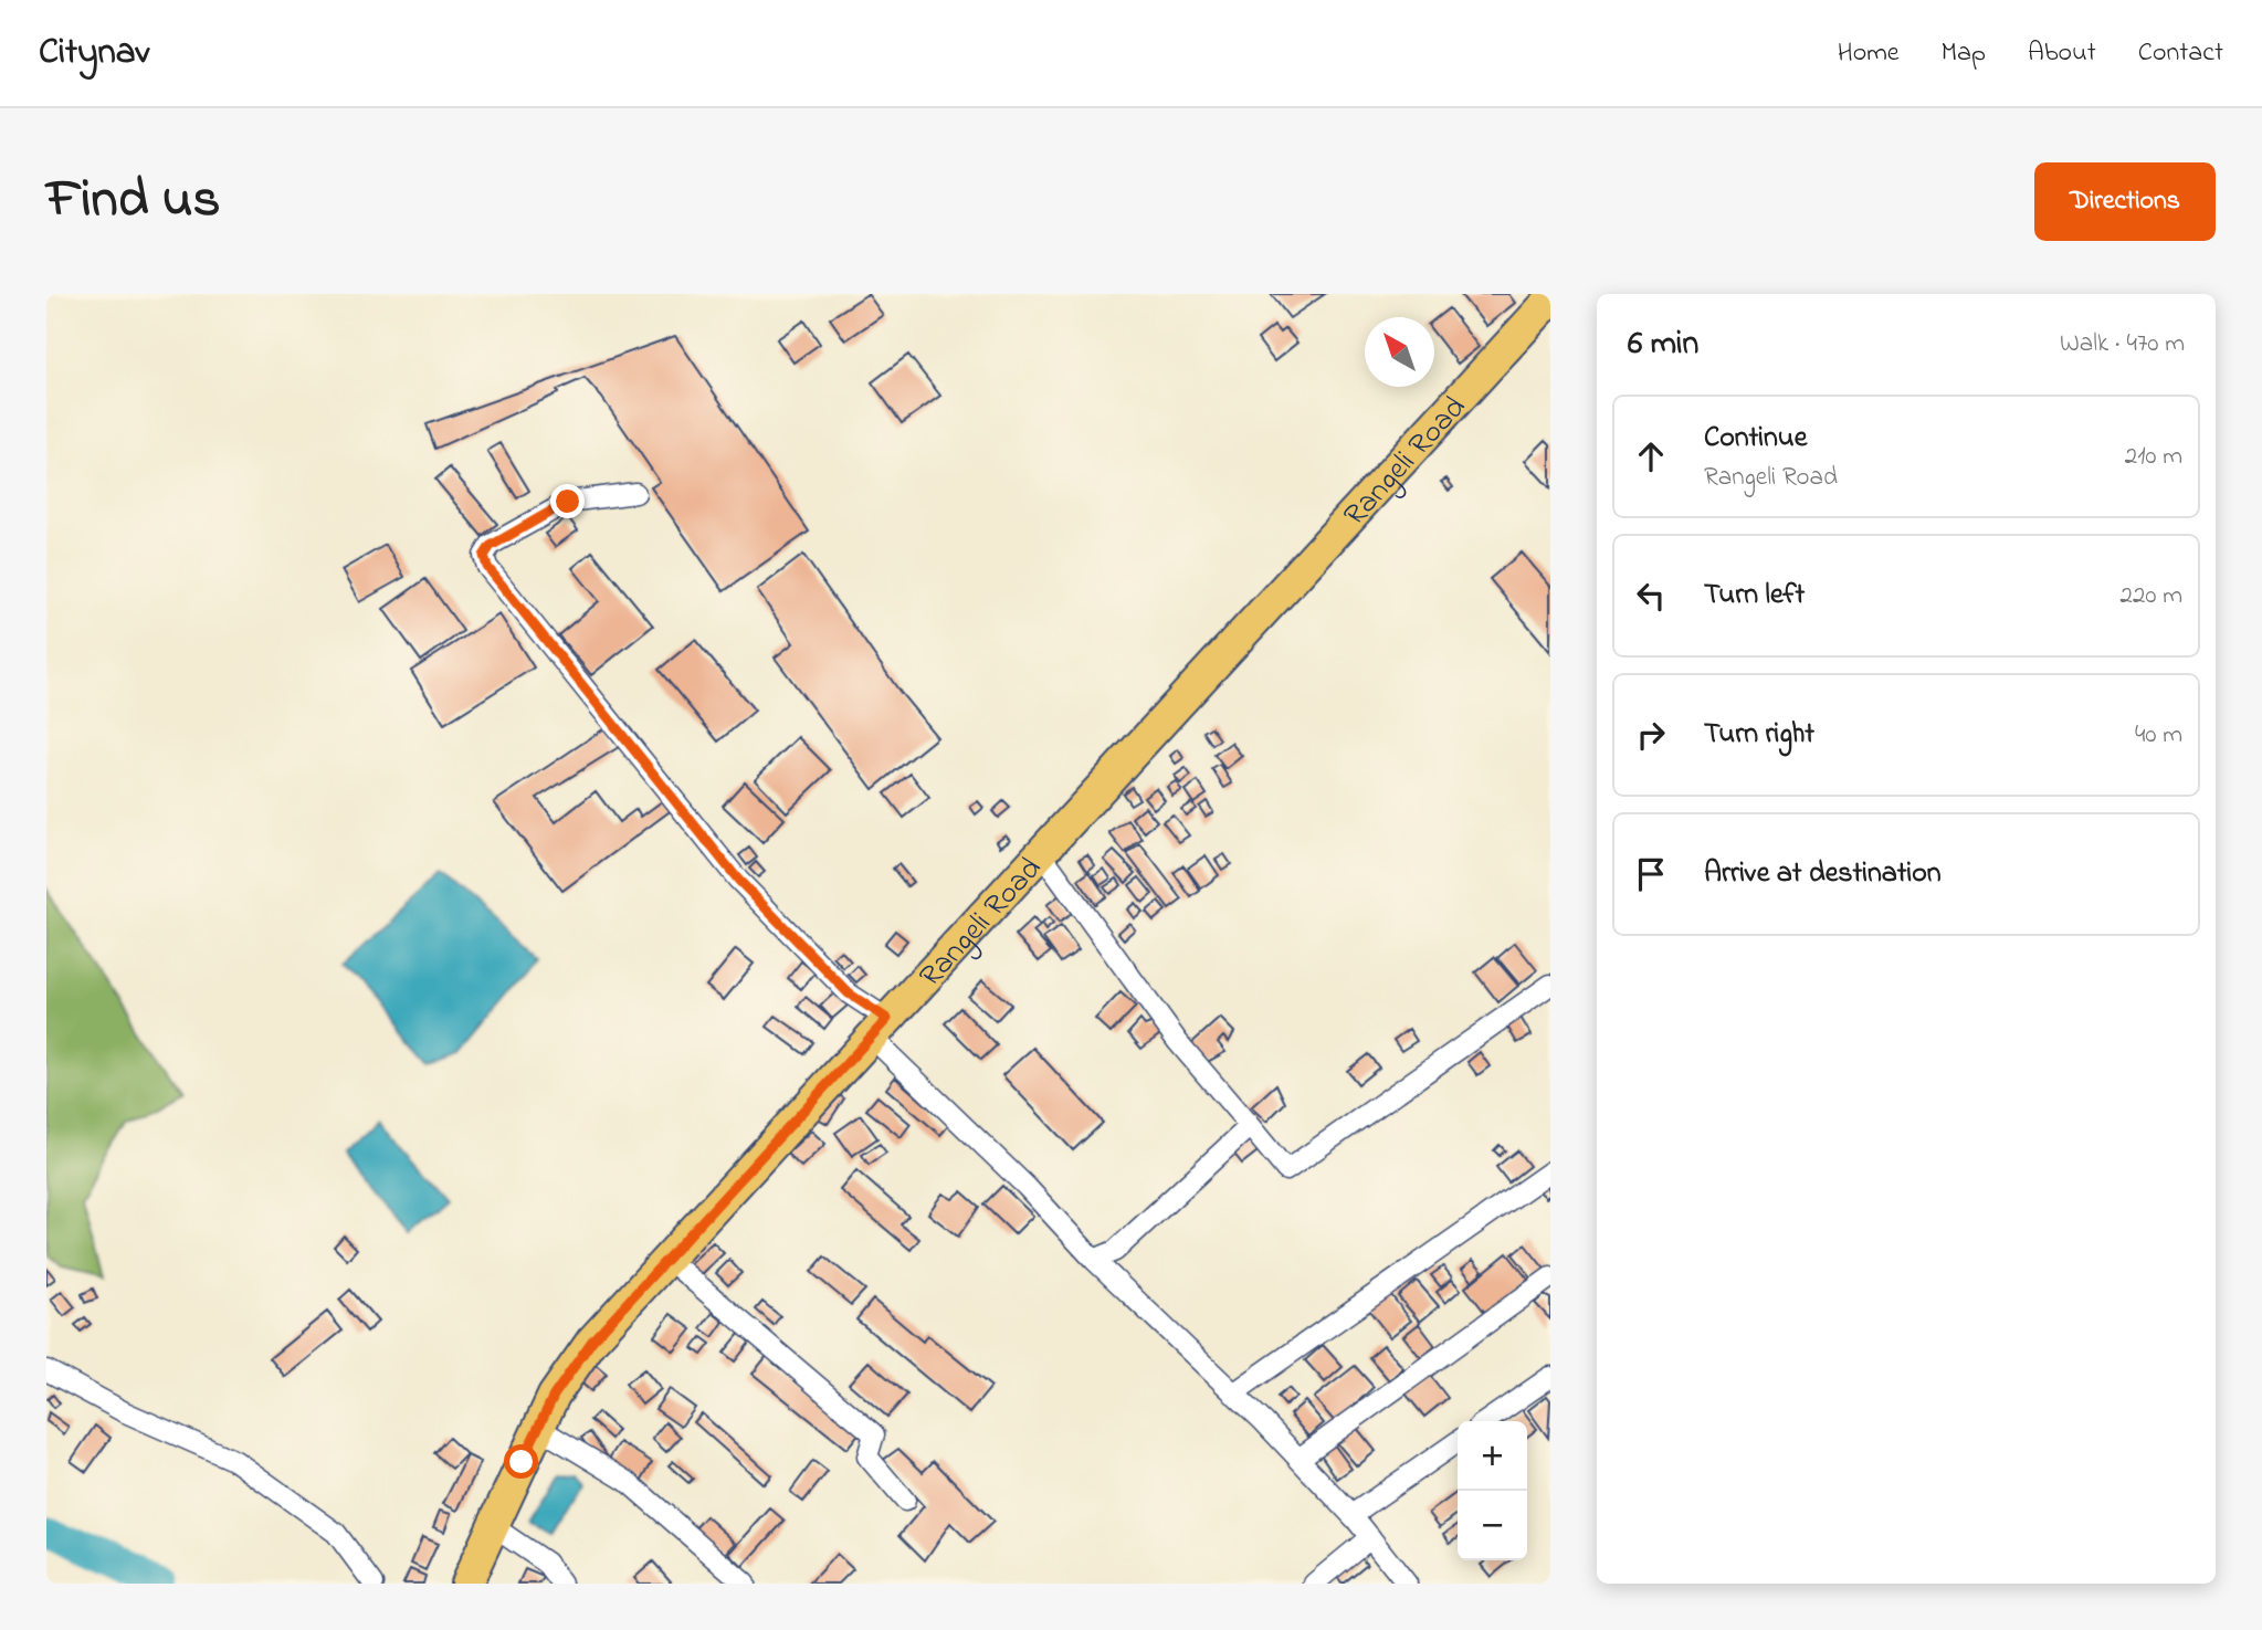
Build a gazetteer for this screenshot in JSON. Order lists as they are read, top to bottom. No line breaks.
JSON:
{"streets":{"main road":["Rangeli Road"]},"north":"top left","page":{"header":"Citynav","nav":["Home","Map","About","Contact"],"title":"Find us","buttons":"Directions","heading":["6 min","Walk · 470 m"],"list":[["Continue","Rangeli Road","210 m"],["Turn left","220 m"],["Turn right","40 m"],"Arrive at destination"],"map_buttons":["+","−"]}}
